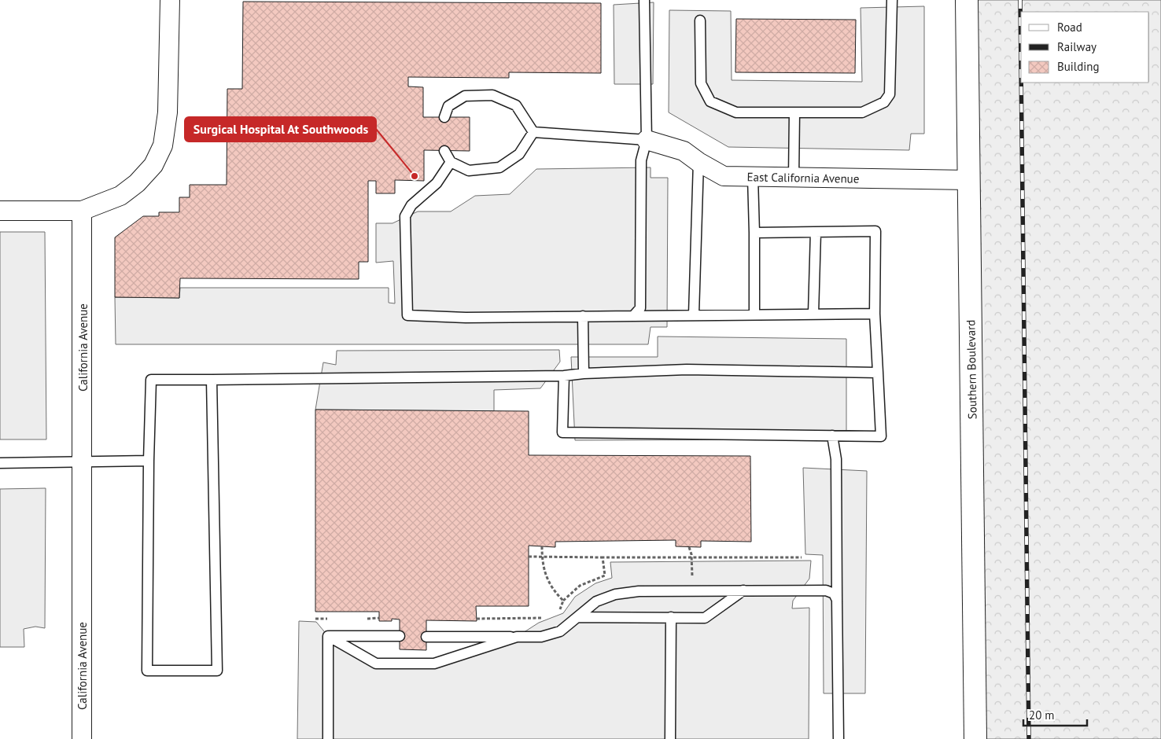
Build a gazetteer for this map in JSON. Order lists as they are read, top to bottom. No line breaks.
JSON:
{"streets":{"street":["East California Avenue","California Avenue","Southern Boulevard"]},"crossings":[["East California Avenue","Southern Boulevard"]],"places":["Surgical Hospital At Southwoods"],"legend":["Road","Railway","Building"],"scale_bar":"20 m"}
